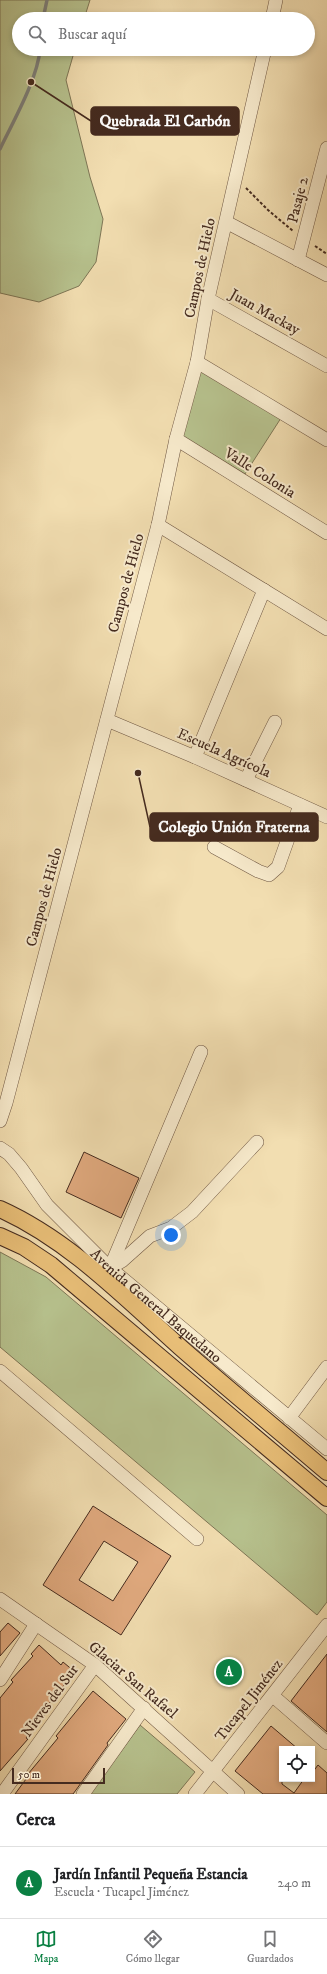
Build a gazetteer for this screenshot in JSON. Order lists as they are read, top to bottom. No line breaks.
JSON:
{"streets":{"main road":["Avenida General Baquedano"],"street":["Pasaje 2","Campos de Hielo","Juan Mackay","Valle Colonia","Escuela Agrícola","Glaciar San Rafael","Tucapel Jiménez","Nieves del Sur"]},"crossings":[["Campos de Hielo","Juan Mackay"],["Campos de Hielo","Valle Colonia"],["Campos de Hielo","Escuela Agrícola"],["Glaciar San Rafael","Tucapel Jiménez"],["Glaciar San Rafael","Nieves del Sur"]],"places":["Quebrada El Carbón","Colegio Unión Fraterna"],"scale_bar":"50 m","page":{"search":"Buscar aquí","pins":"A","scale":"50 m","heading":"Cerca","list":[{"mark":"A","name":"Jardín Infantil Pequeña Estancia","note":"Escuela · Tucapel Jiménez","value":"240 m"}],"nav":["Mapa","Cómo llegar","Guardados"]}}
